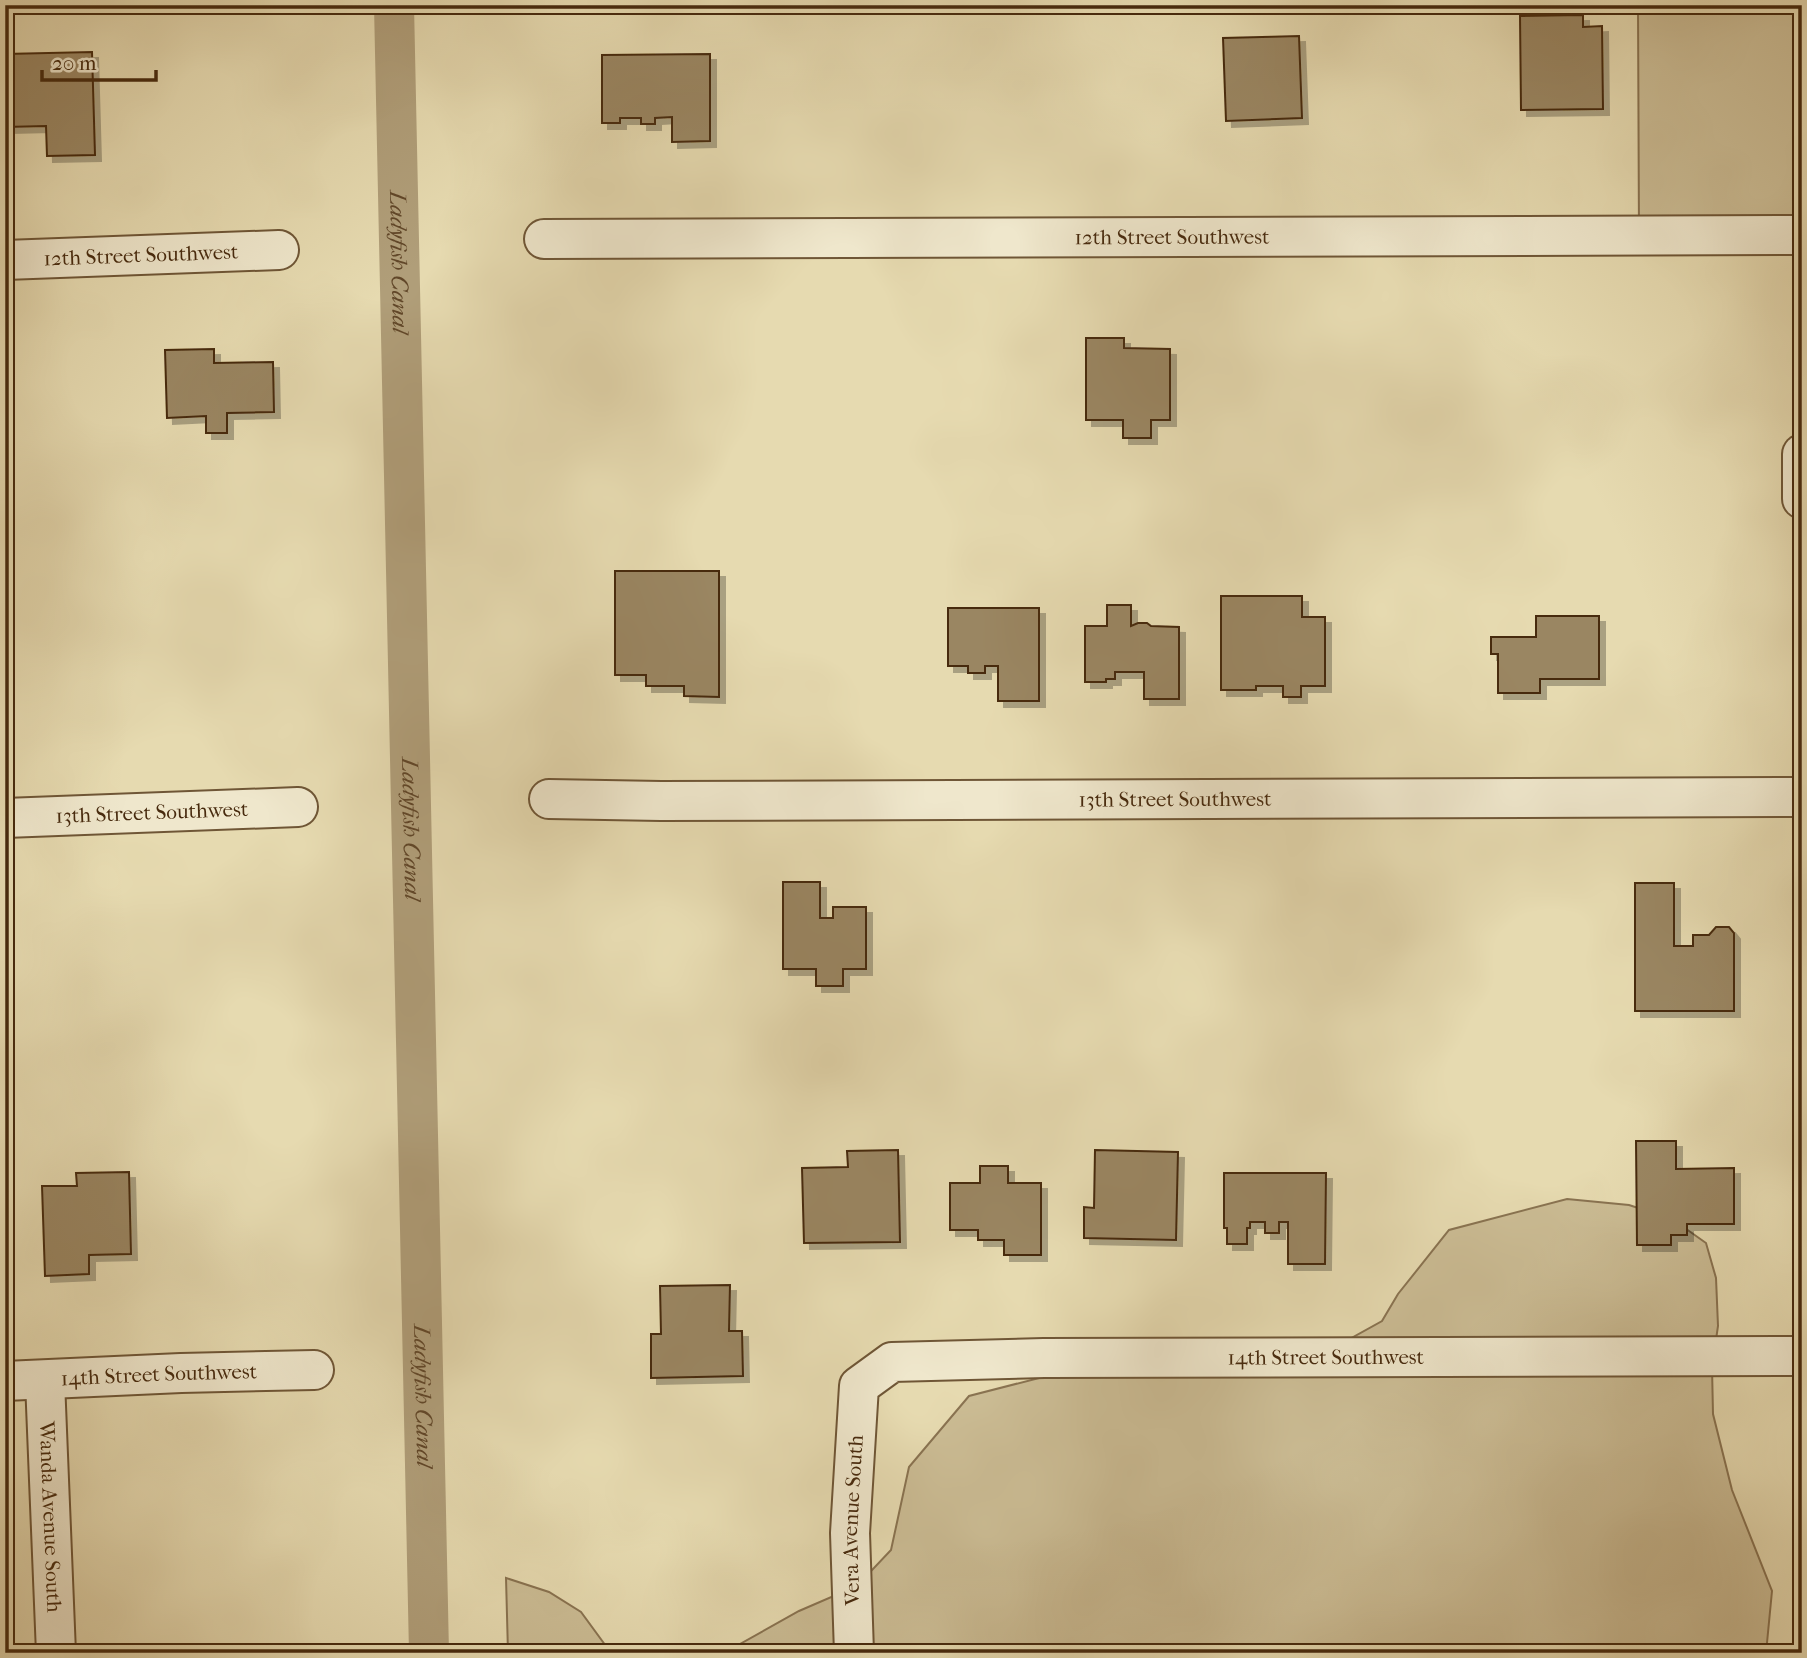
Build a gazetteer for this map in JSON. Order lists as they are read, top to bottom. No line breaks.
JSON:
{"streets":{"street":["12th Street Southwest","13th Street Southwest","14th Street Southwest","Wanda Avenue South","Vera Avenue South"]},"crossings":[["14th Street Southwest","Wanda Avenue South"],["14th Street Southwest","Vera Avenue South"]],"water":["Ladyfish Canal"],"scale_bar":"20 m"}
